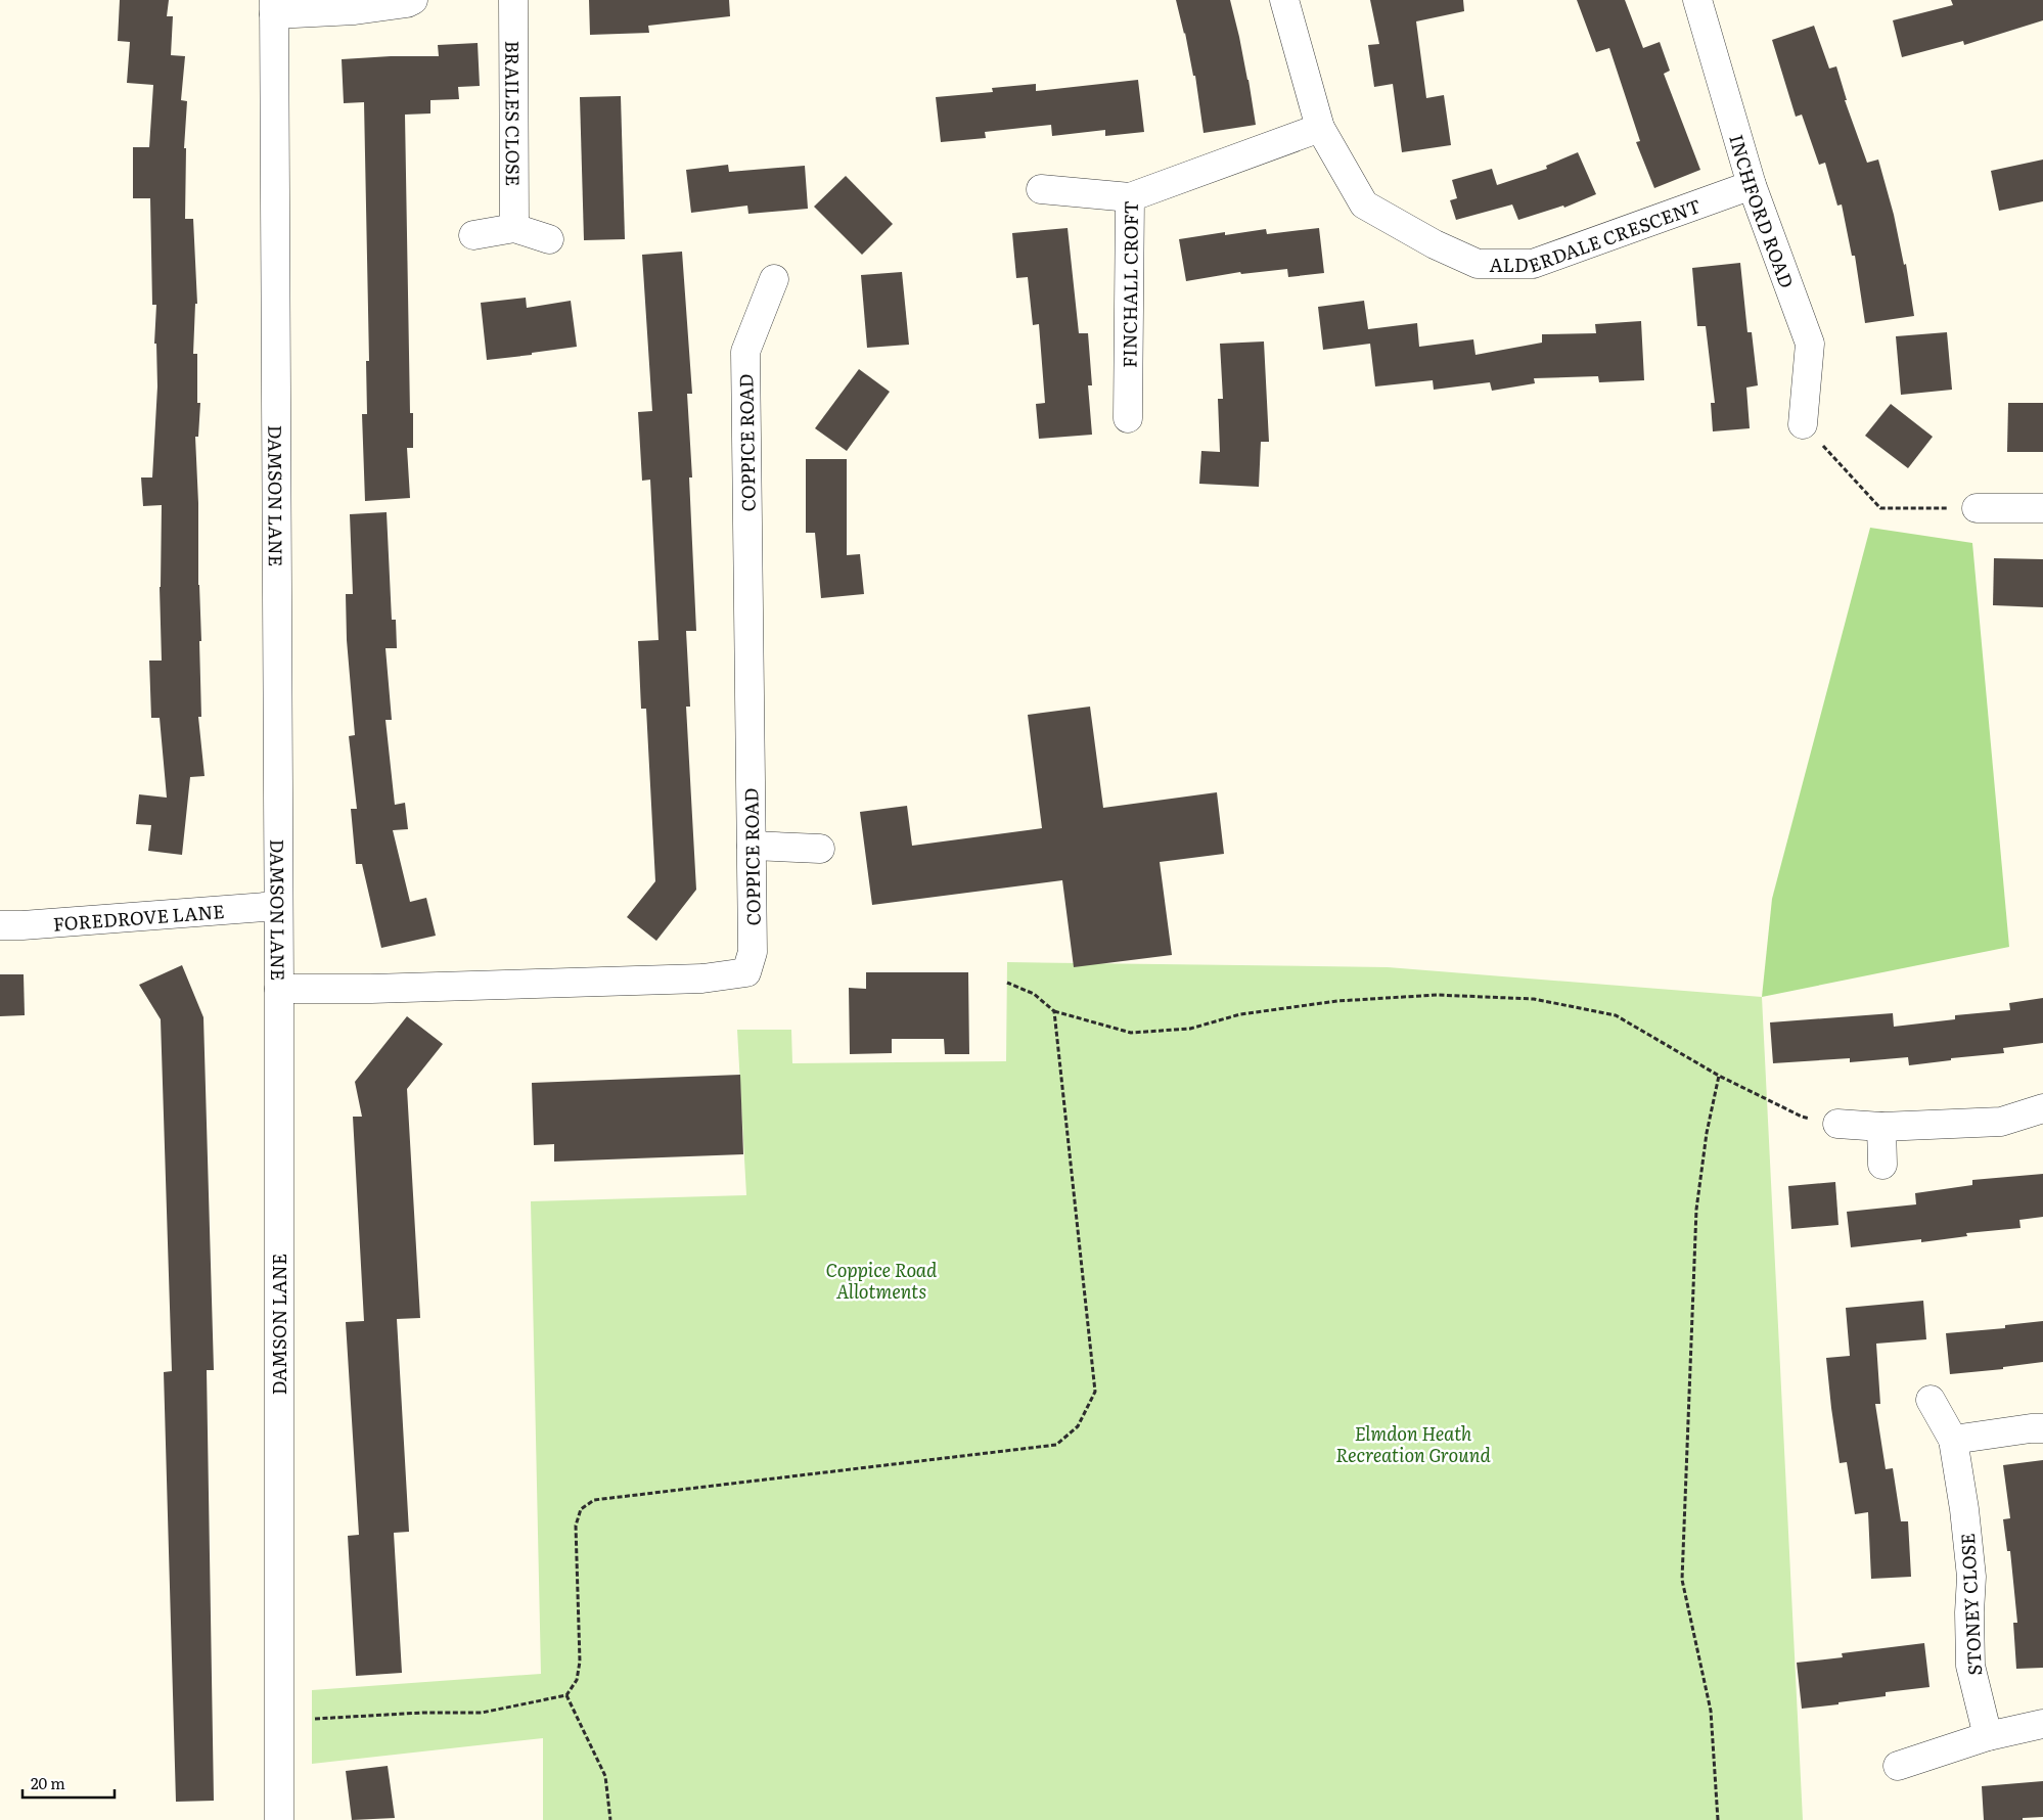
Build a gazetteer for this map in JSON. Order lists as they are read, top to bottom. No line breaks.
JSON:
{"streets":{"street":["BRAILES CLOSE","INCHFORD ROAD","ALDERDALE CRESCENT","FINCHALL CROFT","COPPICE ROAD","DAMSON LANE","FOREDROVE LANE","STONEY CLOSE"]},"crossings":[["INCHFORD ROAD","ALDERDALE CRESCENT"],["ALDERDALE CRESCENT","FINCHALL CROFT"],["COPPICE ROAD","DAMSON LANE"],["DAMSON LANE","FOREDROVE LANE"]],"parks":["Coppice Road Allotments","Elmdon Heath Recreation Ground"],"scale_bar":"20 m"}
